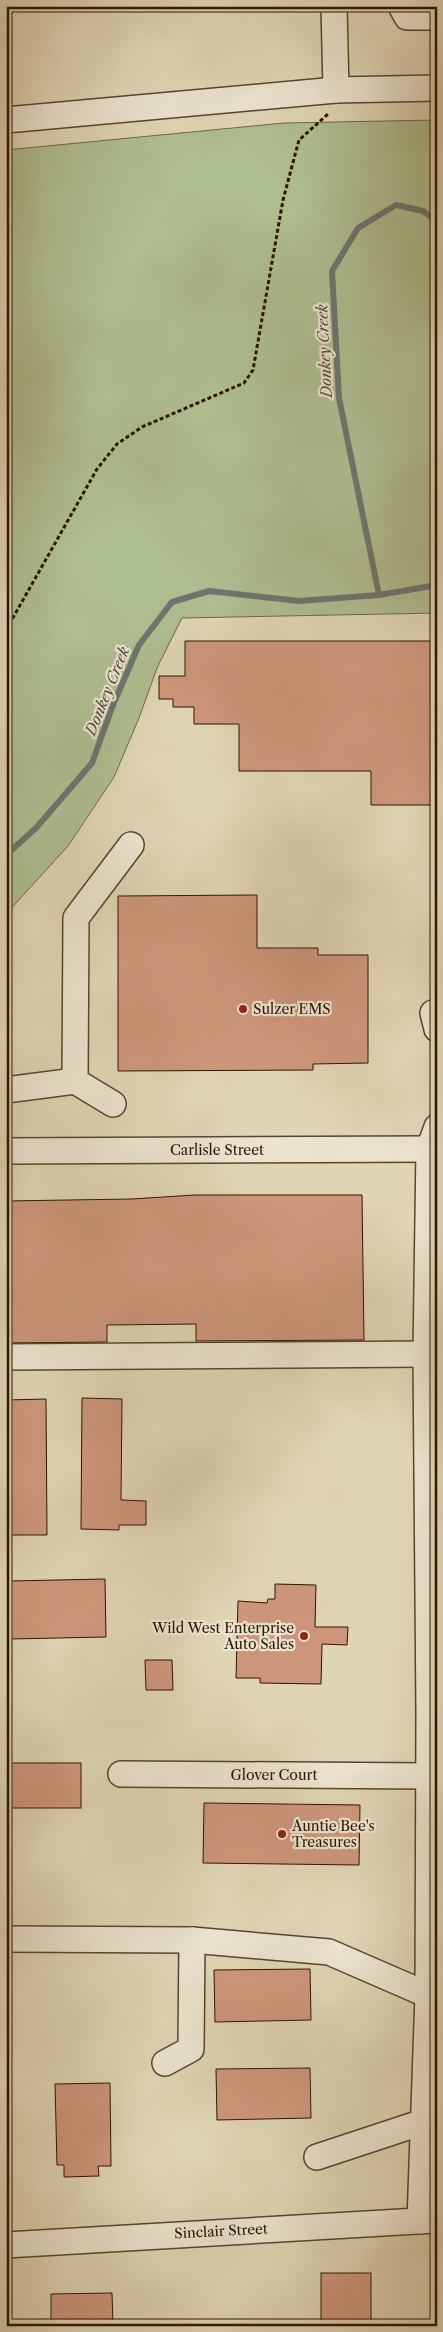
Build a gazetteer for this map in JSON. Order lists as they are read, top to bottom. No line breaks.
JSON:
{"streets":{"street":["Carlisle Street","Glover Court","Sinclair Street"]},"water":["Donkey Creek"],"places":["Sulzer EMS","Wild West Enterprise Auto Sales","Auntie Bee's Treasures"]}
